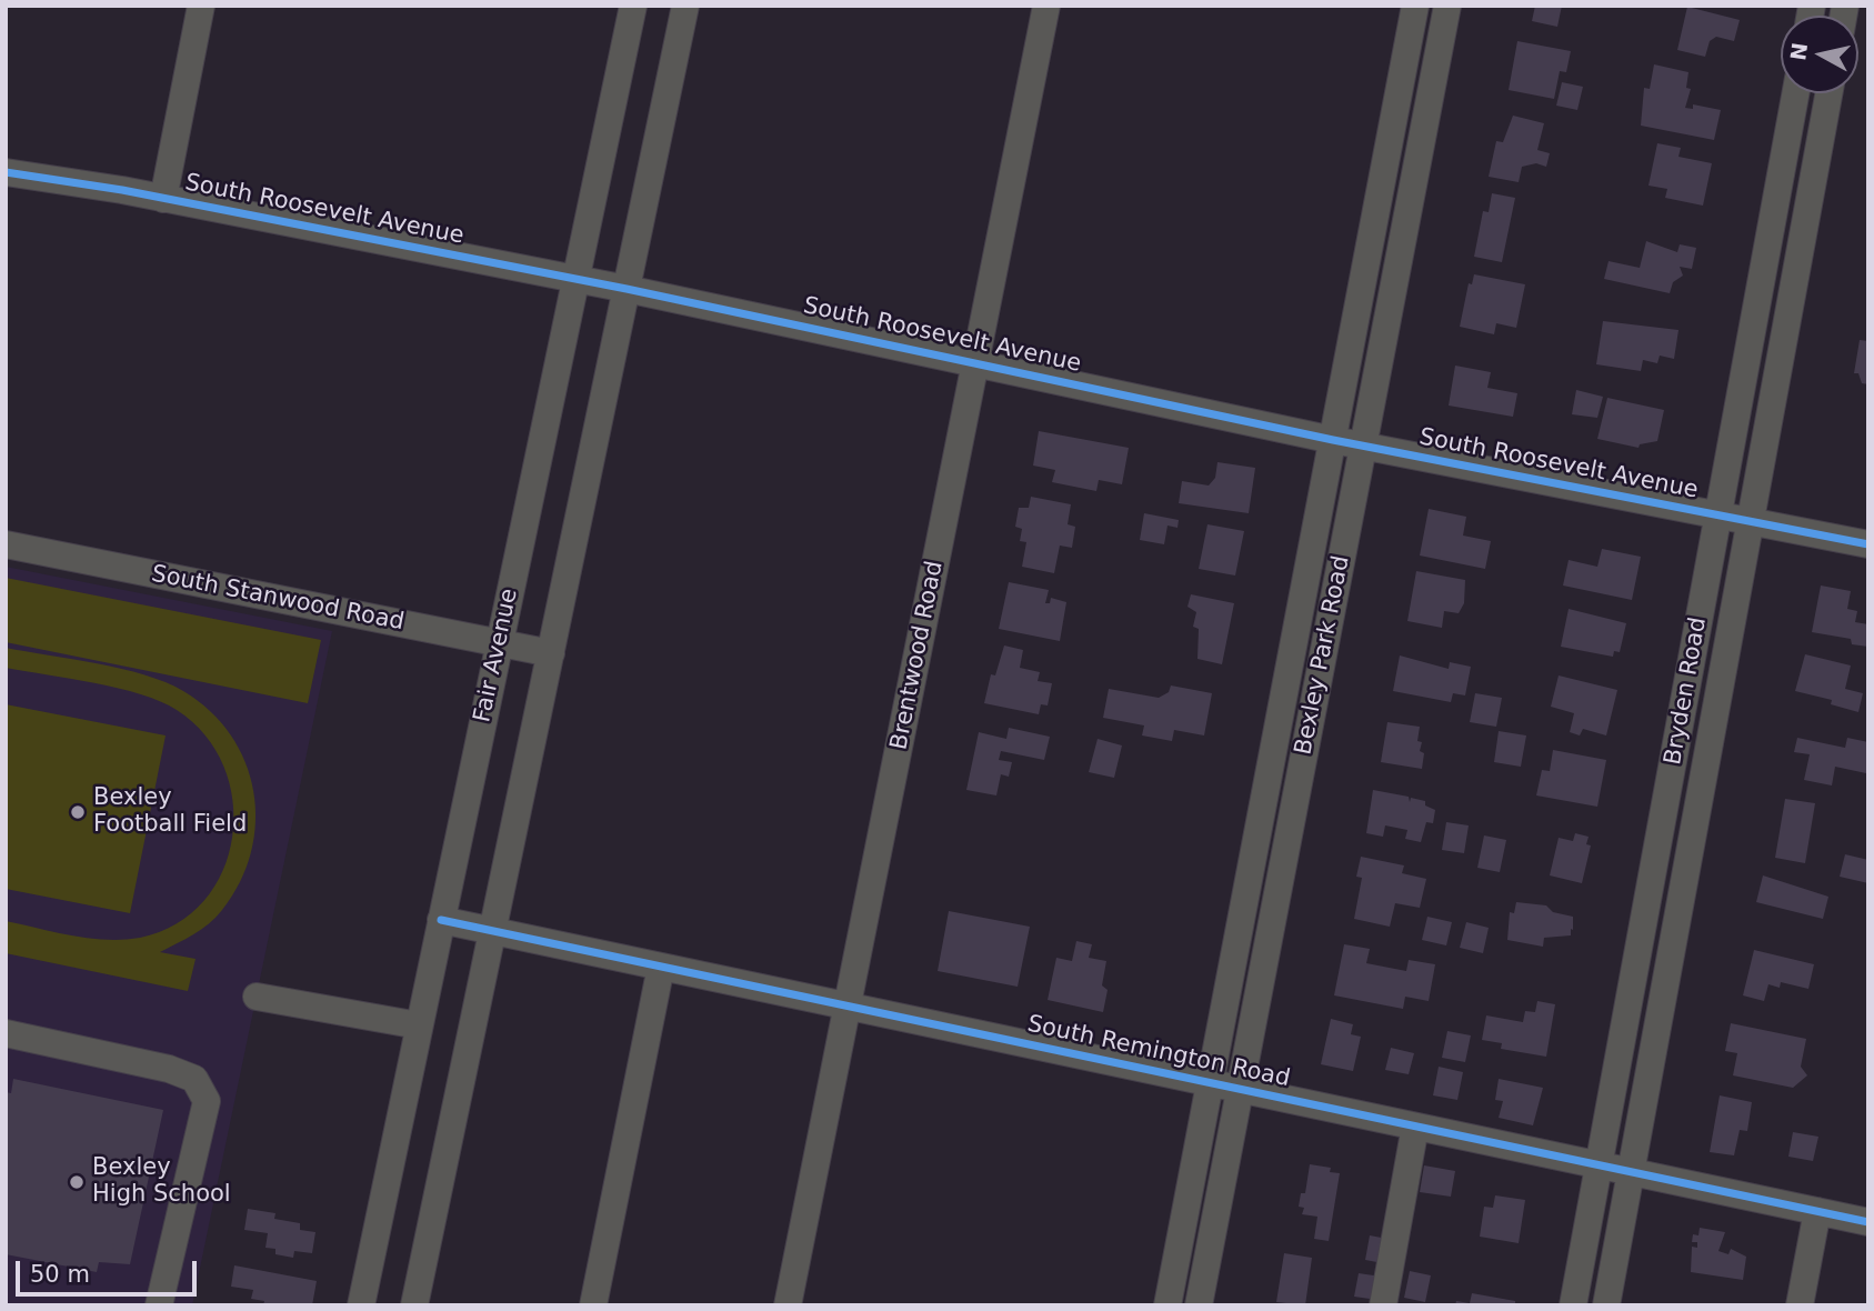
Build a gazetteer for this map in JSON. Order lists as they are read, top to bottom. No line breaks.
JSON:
{"streets":{"street":["South Roosevelt Avenue","South Stanwood Road","Fair Avenue","Brentwood Road","Bexley Park Road","Bryden Road","South Remington Road"]},"crossings":[["South Roosevelt Avenue","Fair Avenue"],["South Roosevelt Avenue","Brentwood Road"],["South Roosevelt Avenue","Bexley Park Road"],["South Roosevelt Avenue","Bryden Road"],["South Stanwood Road","Fair Avenue"],["Fair Avenue","South Remington Road"],["Brentwood Road","South Remington Road"],["Bexley Park Road","South Remington Road"],["Bryden Road","South Remington Road"]],"places":["Bexley Football Field","Bexley High School"],"scale_bar":"50 m","north":"left"}
